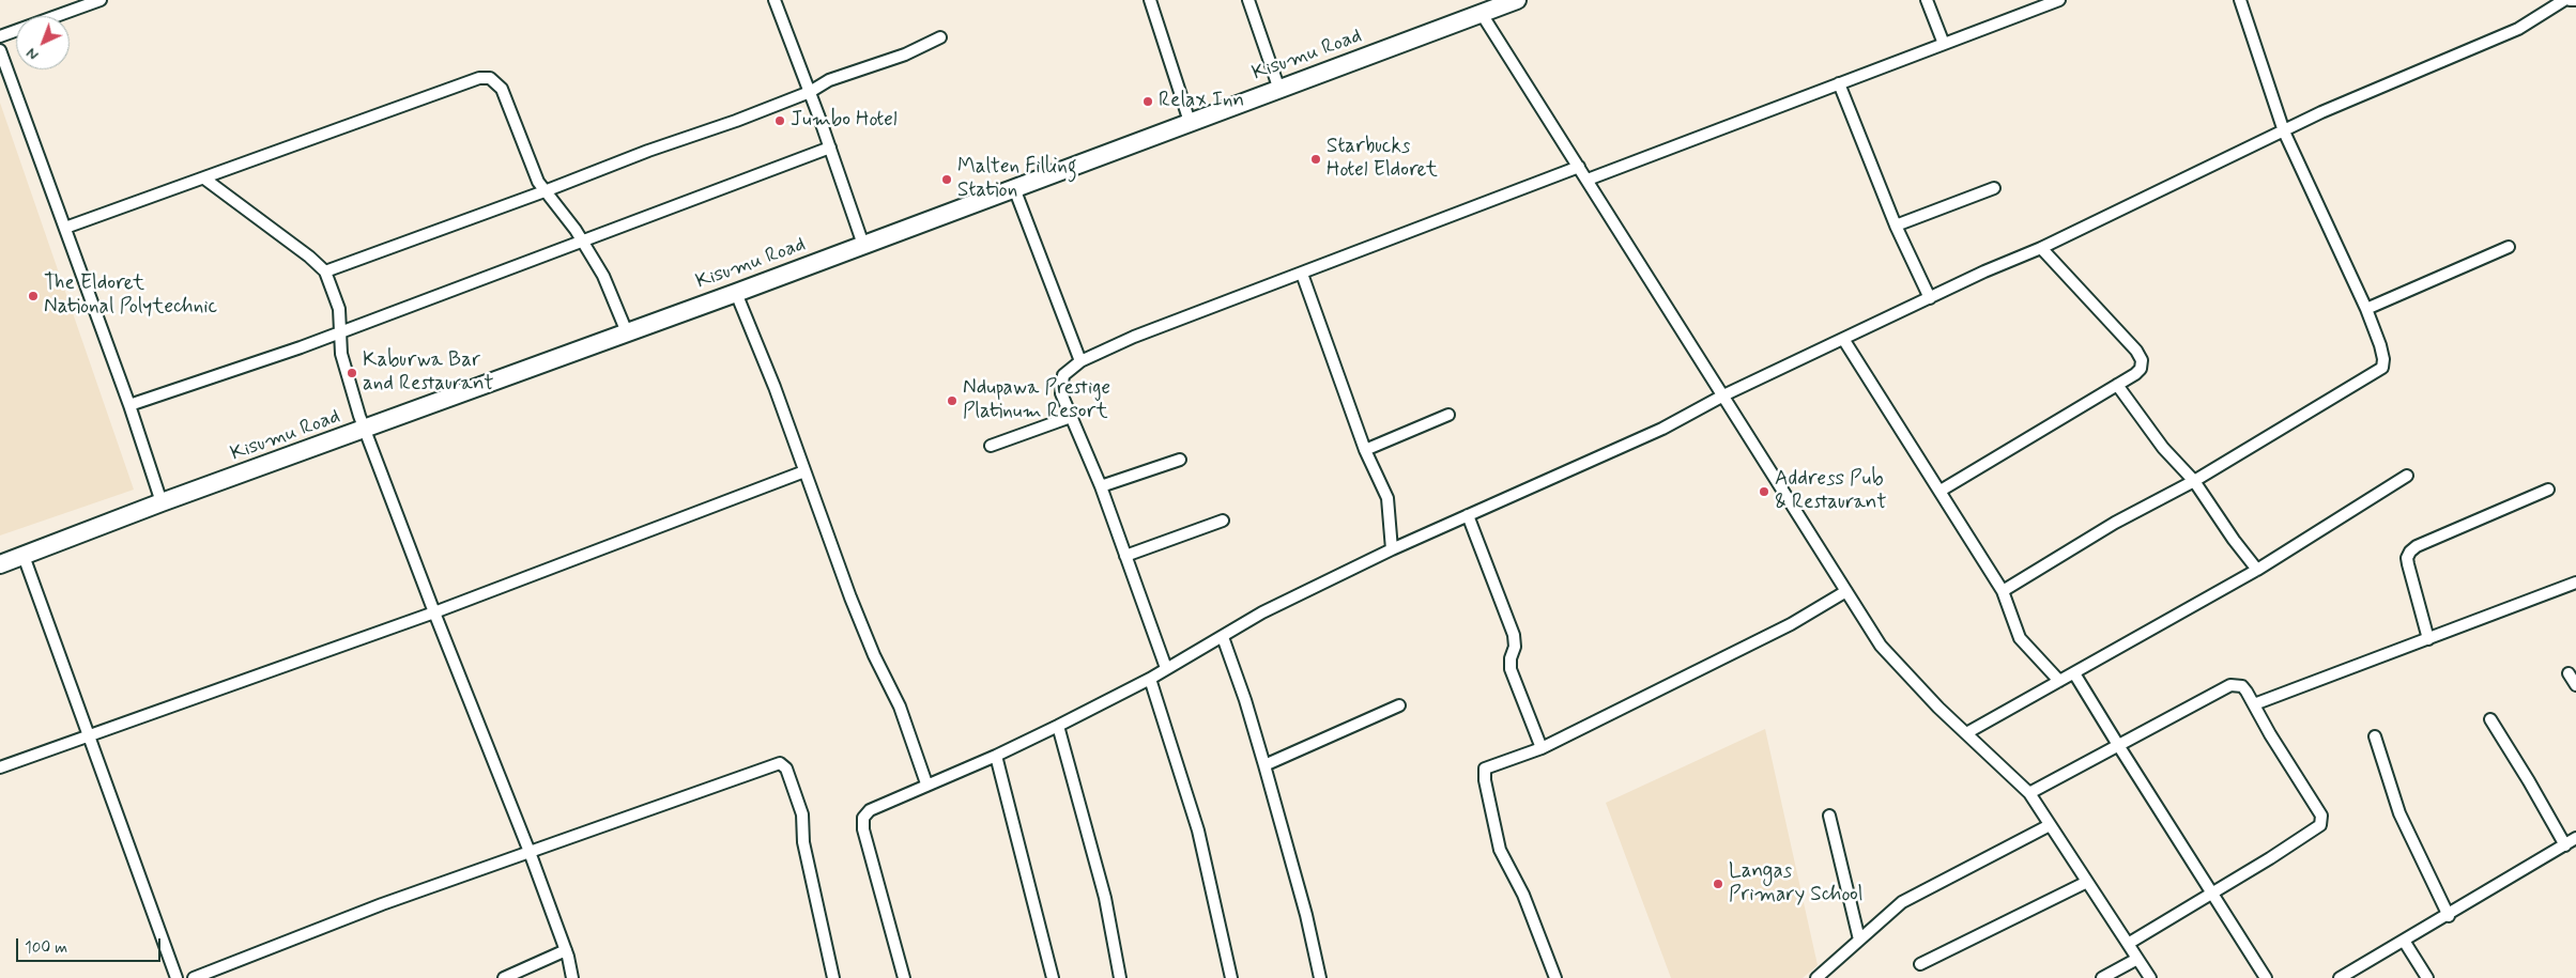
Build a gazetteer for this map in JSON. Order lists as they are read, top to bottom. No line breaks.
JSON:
{"streets":{"highway":["Kisumu Road"]},"places":["Relax Inn","Jumbo Hotel","Starbucks Hotel Eldoret","Malten Filling Station","The Eldoret National Polytechnic","Kaburwa Bar and Restaurant","Ndupawa Prestige Platinum Resort","Address Pub & Restaurant","Langas Primary School"],"scale_bar":"100 m","north":"bottom left"}
